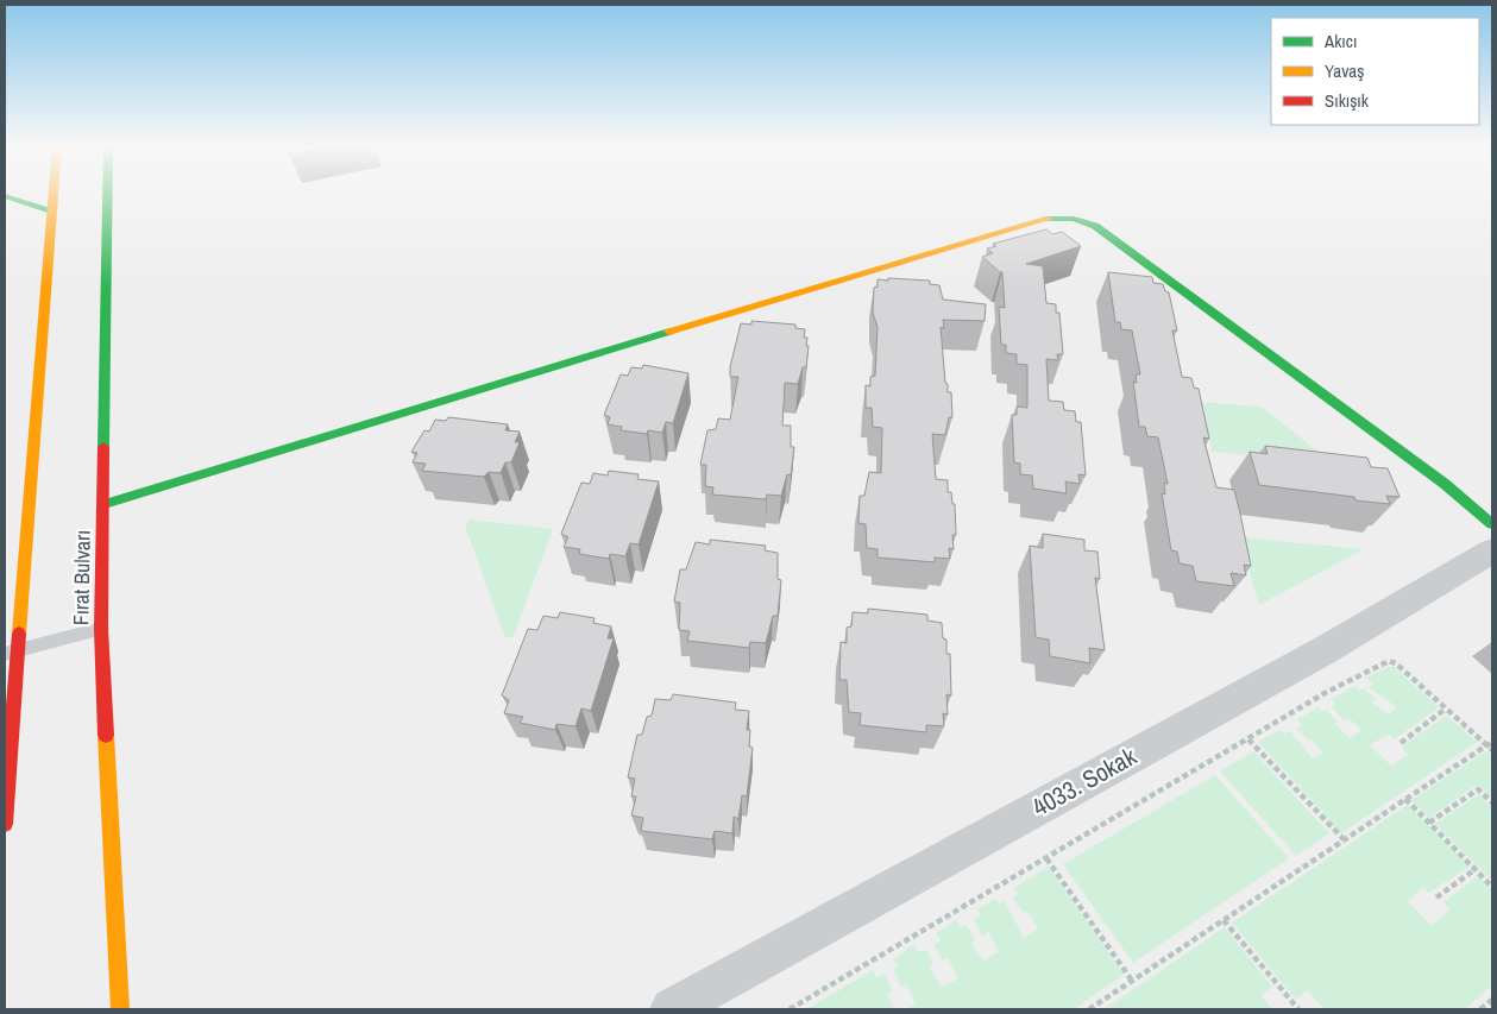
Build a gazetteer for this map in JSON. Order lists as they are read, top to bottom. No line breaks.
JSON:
{"streets":{"main road":["Fırat Bulvarı"],"street":["4033. Sokak"]},"legend":["Akıcı","Yavaş","Sıkışık"]}
